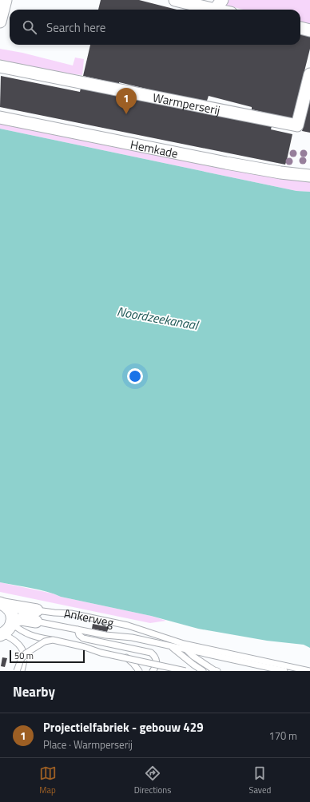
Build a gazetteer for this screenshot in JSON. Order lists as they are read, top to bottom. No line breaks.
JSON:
{"streets":{"street":["Warmperserij","Hemkade","Ankerweg"]},"water":["Noordzeekanaal"],"scale_bar":"50 m","page":{"search":"Search here","pins":"1","scale":"50 m","heading":"Nearby","list":[{"mark":"1","name":"Projectielfabriek - gebouw 429","note":"Place · Warmperserij","value":"170 m"}],"nav":["Map","Directions","Saved"]}}
